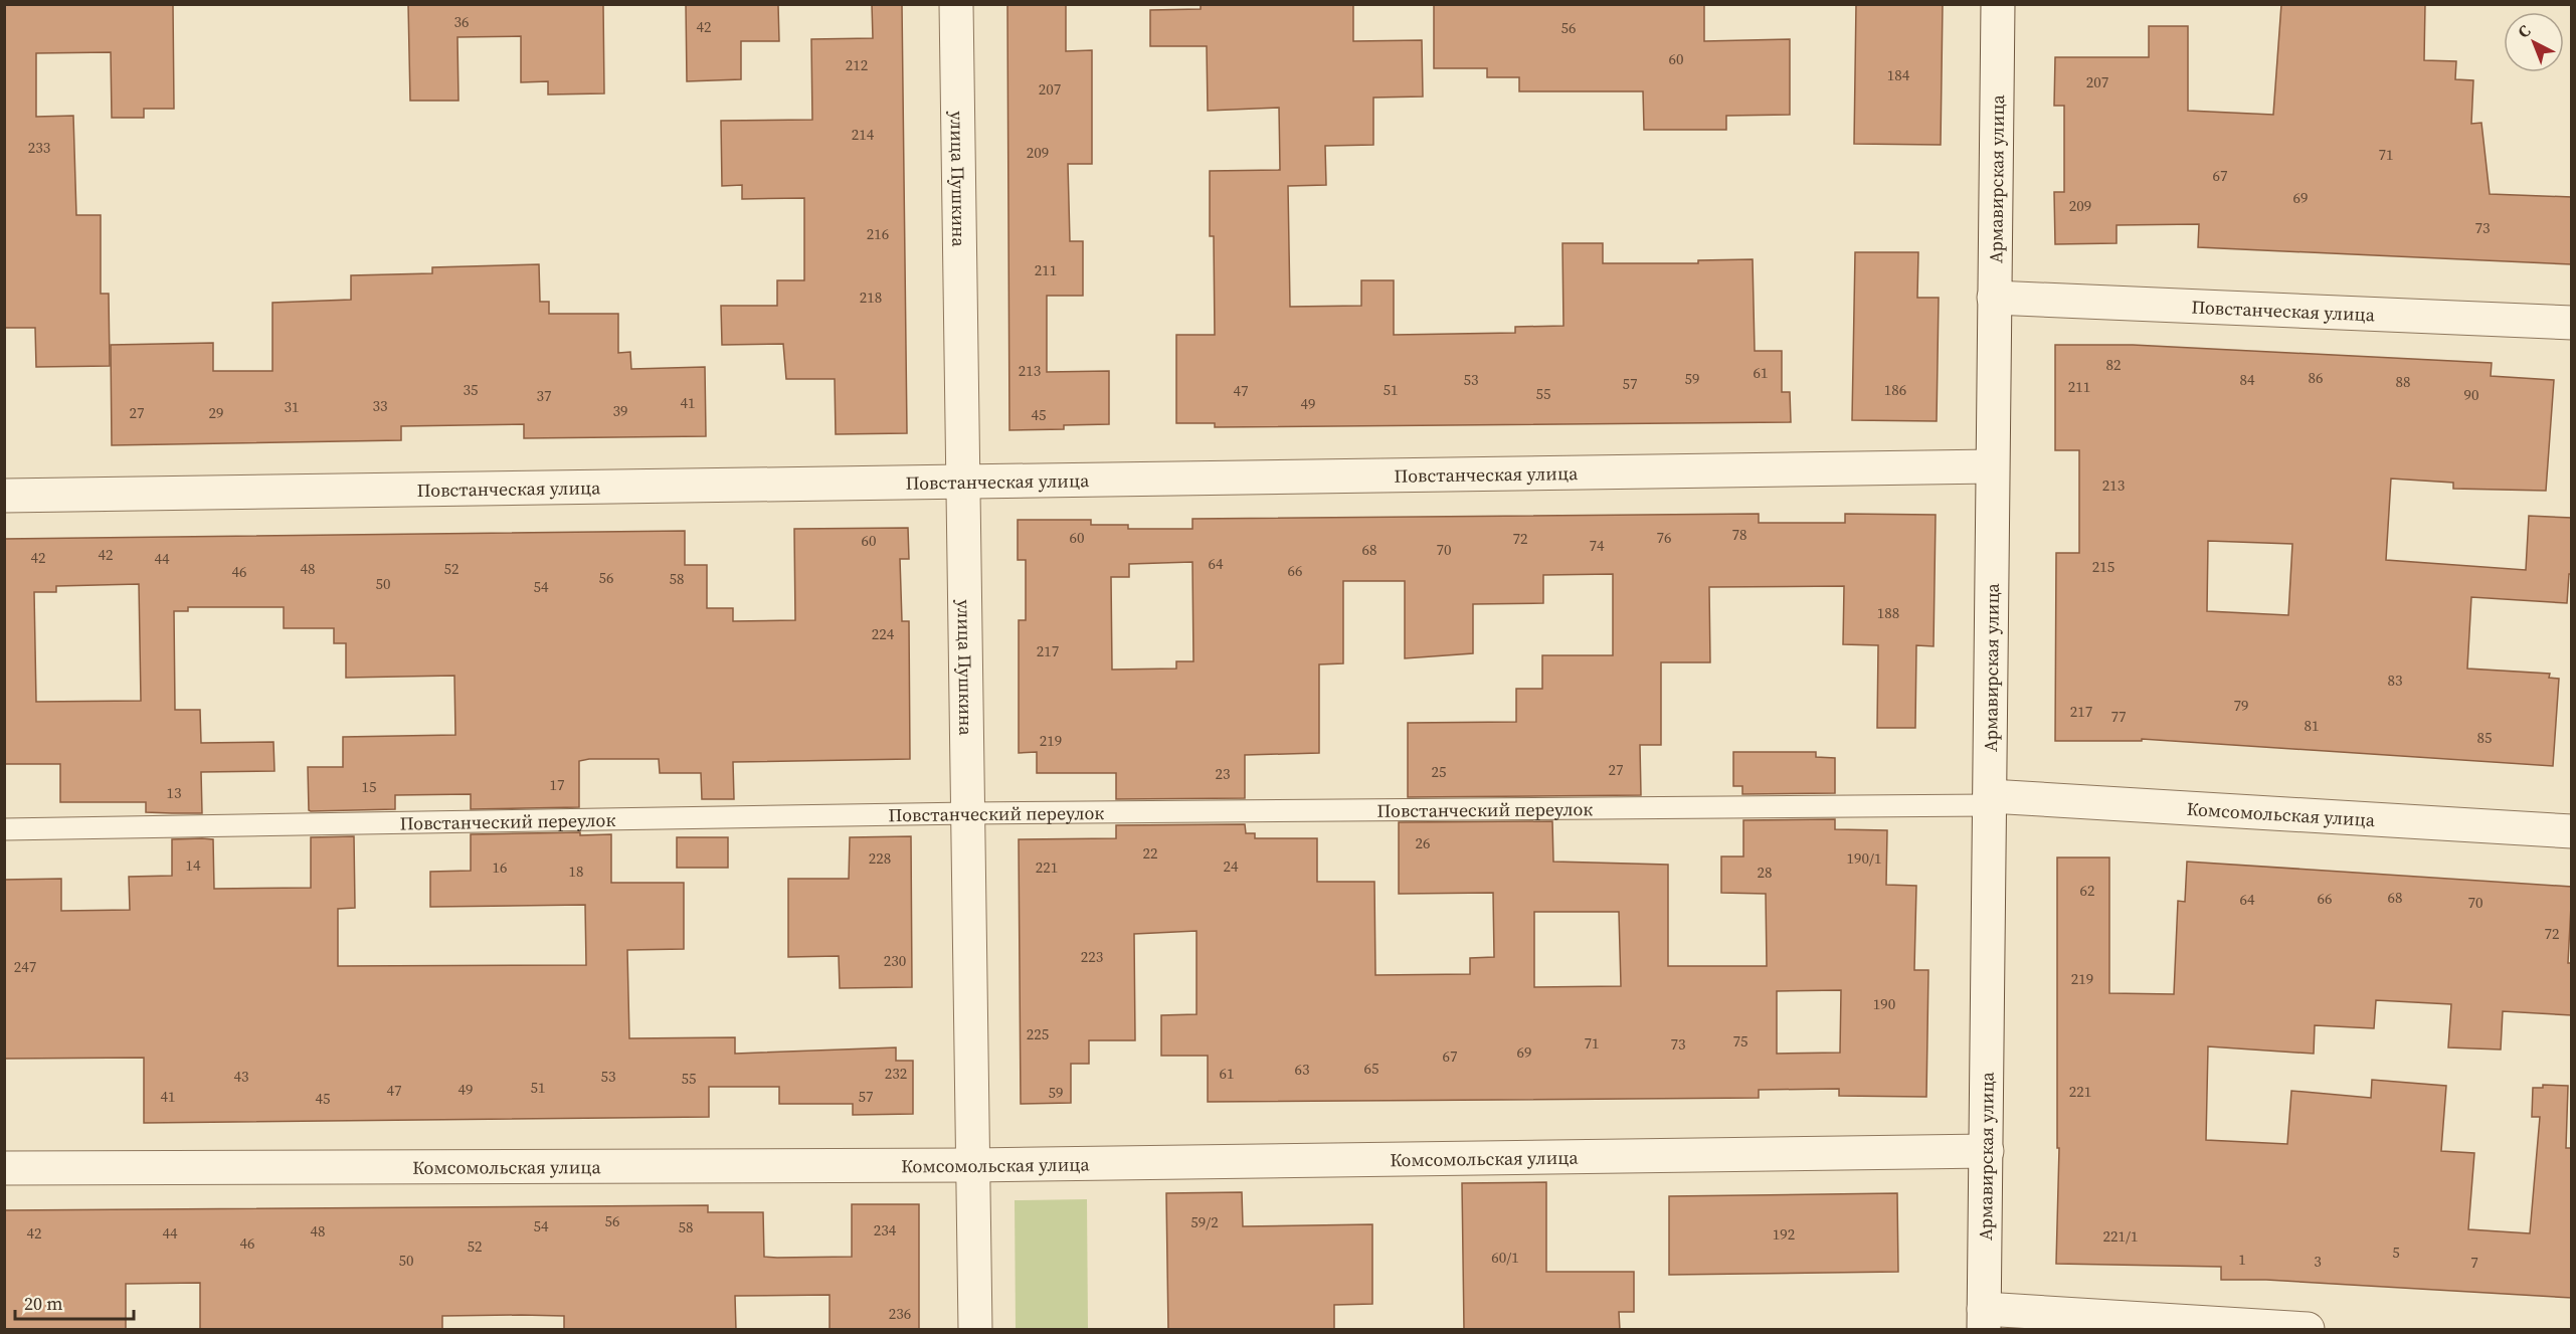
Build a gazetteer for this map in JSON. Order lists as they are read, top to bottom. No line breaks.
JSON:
{"streets":{"street":["улица Пушкина","Армавирская улица","Повстанческая улица","Комсомольская улица"],"lane":["Повстанческий переулок"]},"crossings":[["улица Пушкина","Повстанческая улица"],["улица Пушкина","Повстанческий переулок"],["улица Пушкина","Комсомольская улица"],["Армавирская улица","Повстанческая улица"],["Армавирская улица","Повстанческий переулок"],["Армавирская улица","Комсомольская улица"],["Повстанческий переулок","Комсомольская улица"]],"house_numbers":["36","42","56","60","212","184","207","207","214","233","209","71","67","69","209","73","216","211","218","82","213","61","86","59","53","84","88","57","211","35","51","186","47","55","90","37","41","49","33","31","39","27","29","45","213","78","60","76","72","60","74","68","70","42","42","44","64","215","48","52","66","46","56","58","50","54","188","224","217","83","79","217","77","81","85","219","27","25","23","17","15","13","26","22","228","190/1","14","24","16","221","18","28","62","68","66","64","70","72","223","230","247","219","190","225","75","71","73","69","67","65","63","232","61","43","53","55","51","49","47","221","59","41","57","45","56","59/2","54","58","234","48","42","44","192","221/1","46","52","5","60/1","1","50","3","7","236"],"scale_bar":"20 m","north":"top left"}
